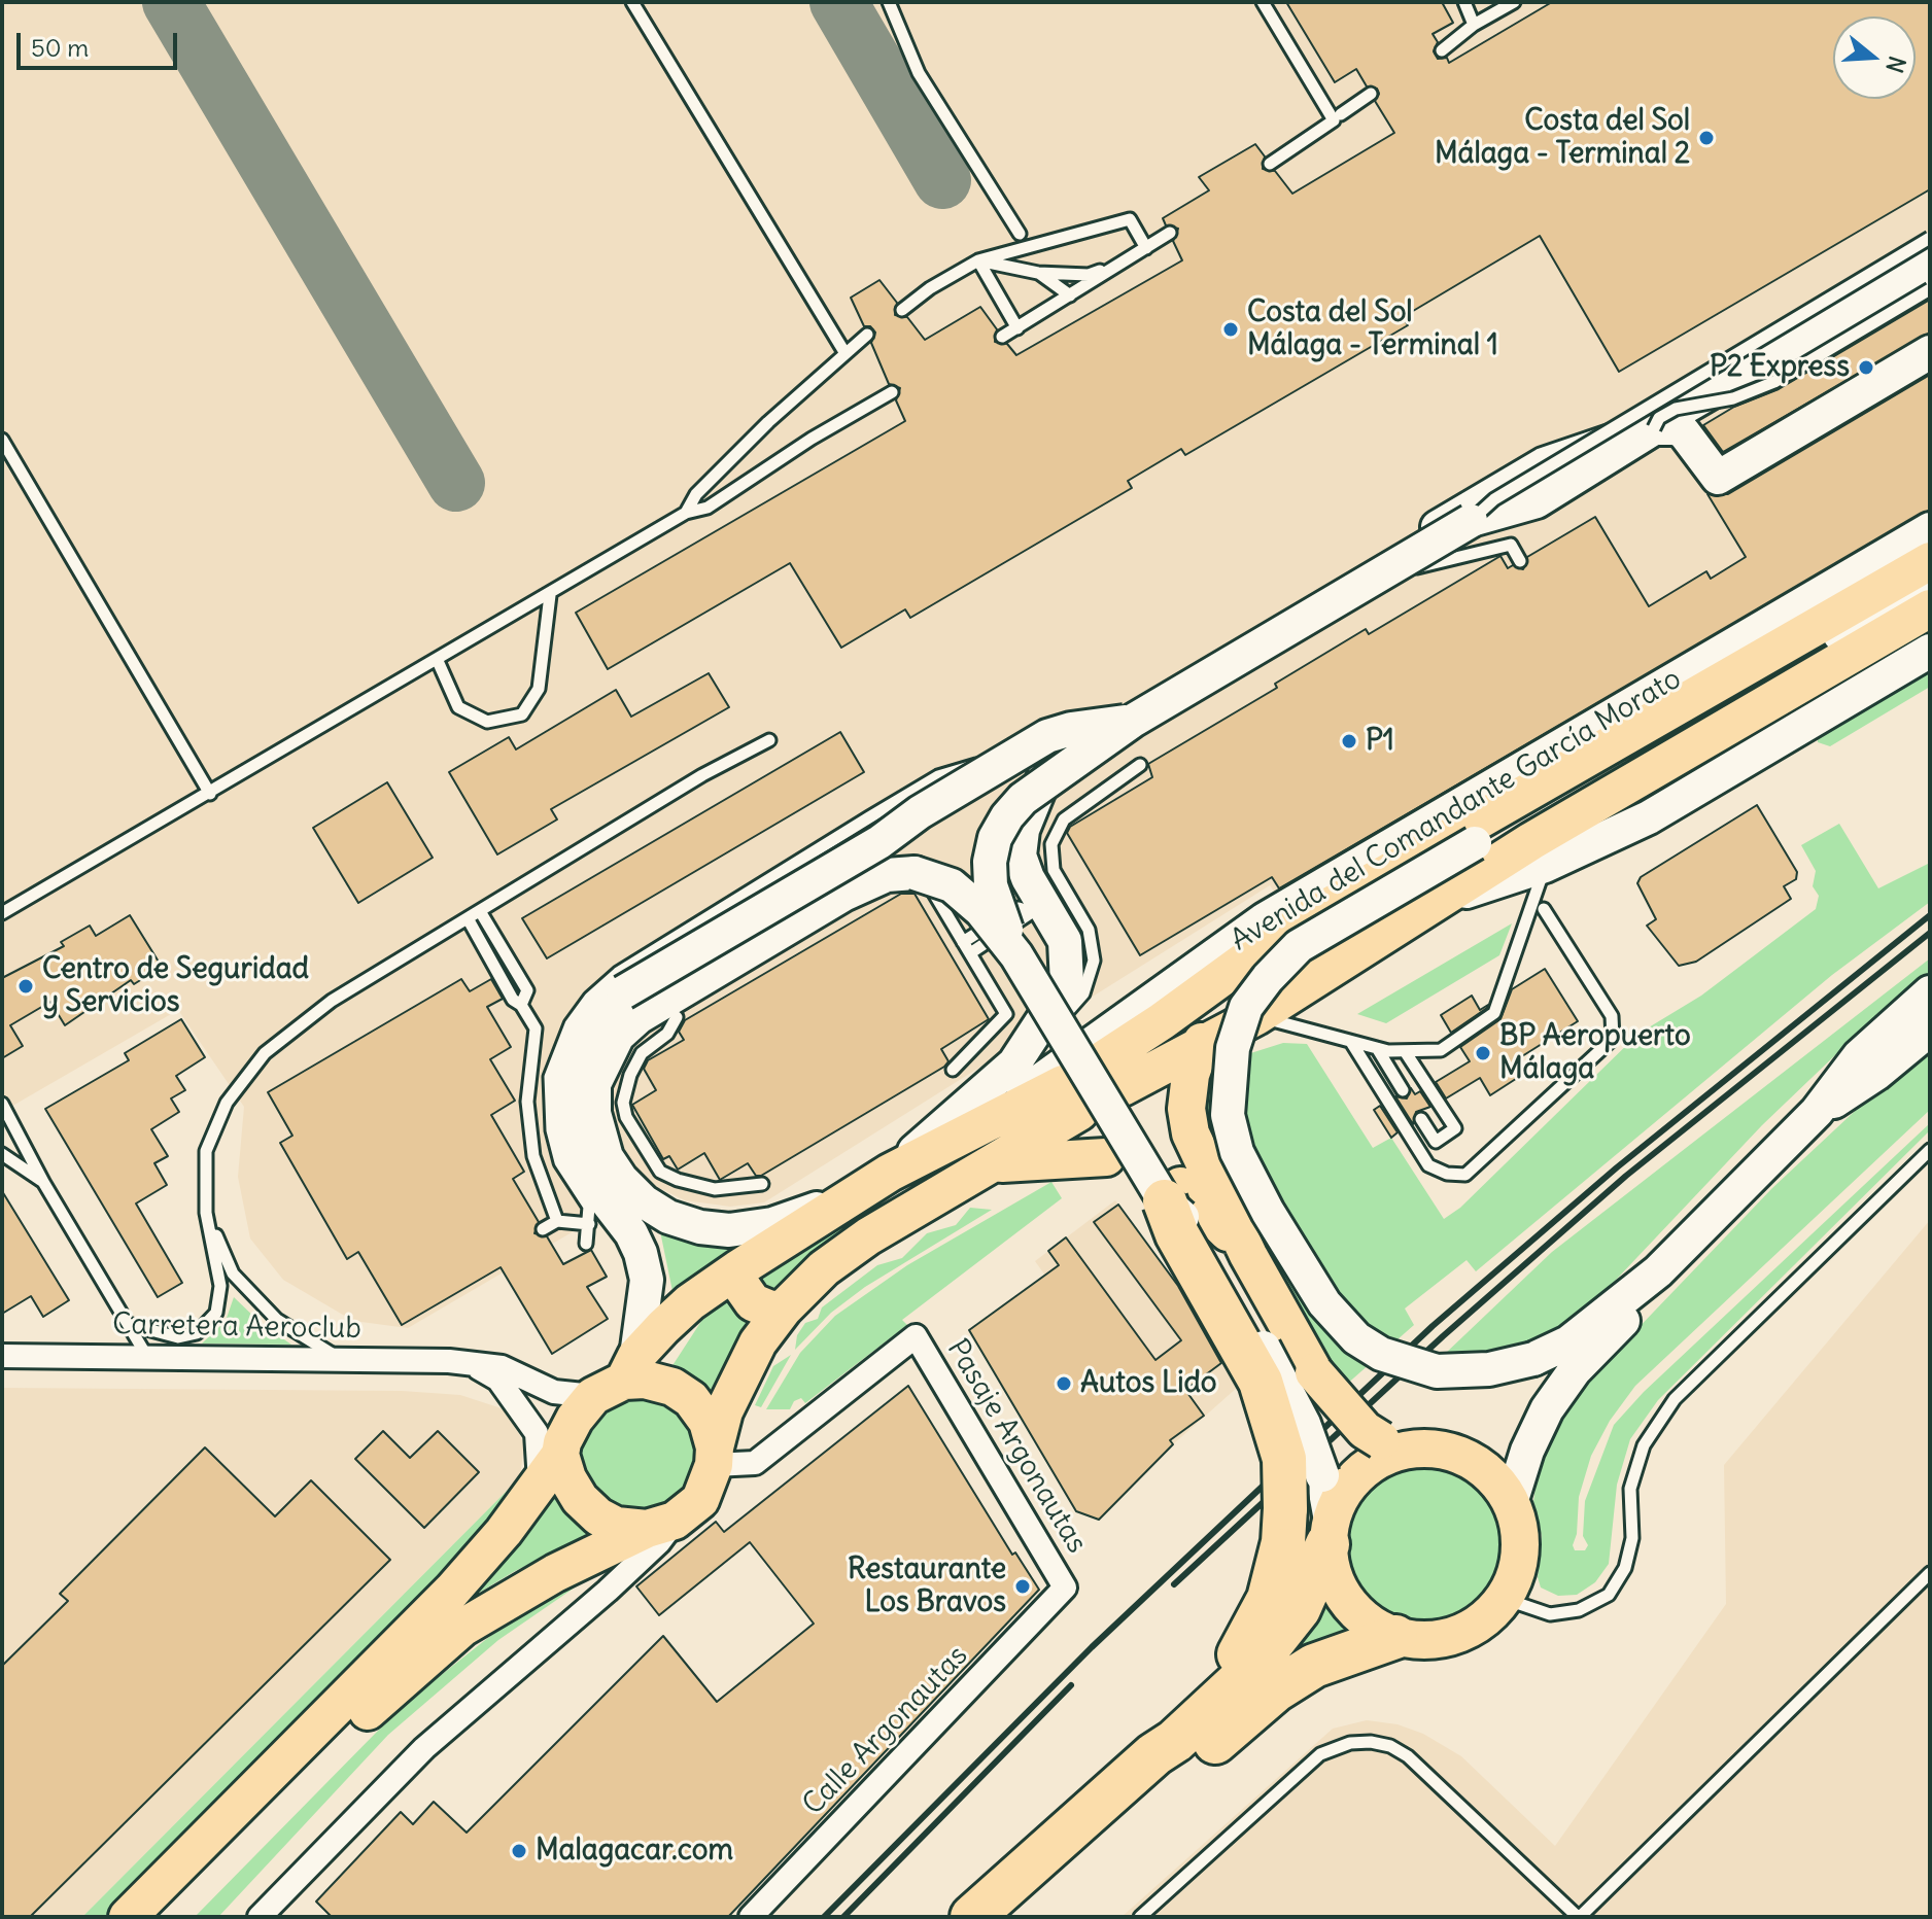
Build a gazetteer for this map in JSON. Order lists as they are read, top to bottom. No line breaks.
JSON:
{"streets":{"main road":["Avenida del Comandante García Morato"],"street":["Carretera Aeroclub","Pasaje Argonautas","Calle Argonautas"]},"crossings":[["Avenida del Comandante García Morato","Carretera Aeroclub"],["Avenida del Comandante García Morato","Pasaje Argonautas"],["Carretera Aeroclub","Pasaje Argonautas"],["Pasaje Argonautas","Calle Argonautas"]],"places":["Costa del Sol Málaga - Terminal 2","Costa del Sol Málaga - Terminal 1","P2 Express","P1","Centro de Seguridad y Servicios","BP Aeropuerto Málaga","Autos Lido","Restaurante Los Bravos","Malagacar.com"],"scale_bar":"50 m","north":"right"}
